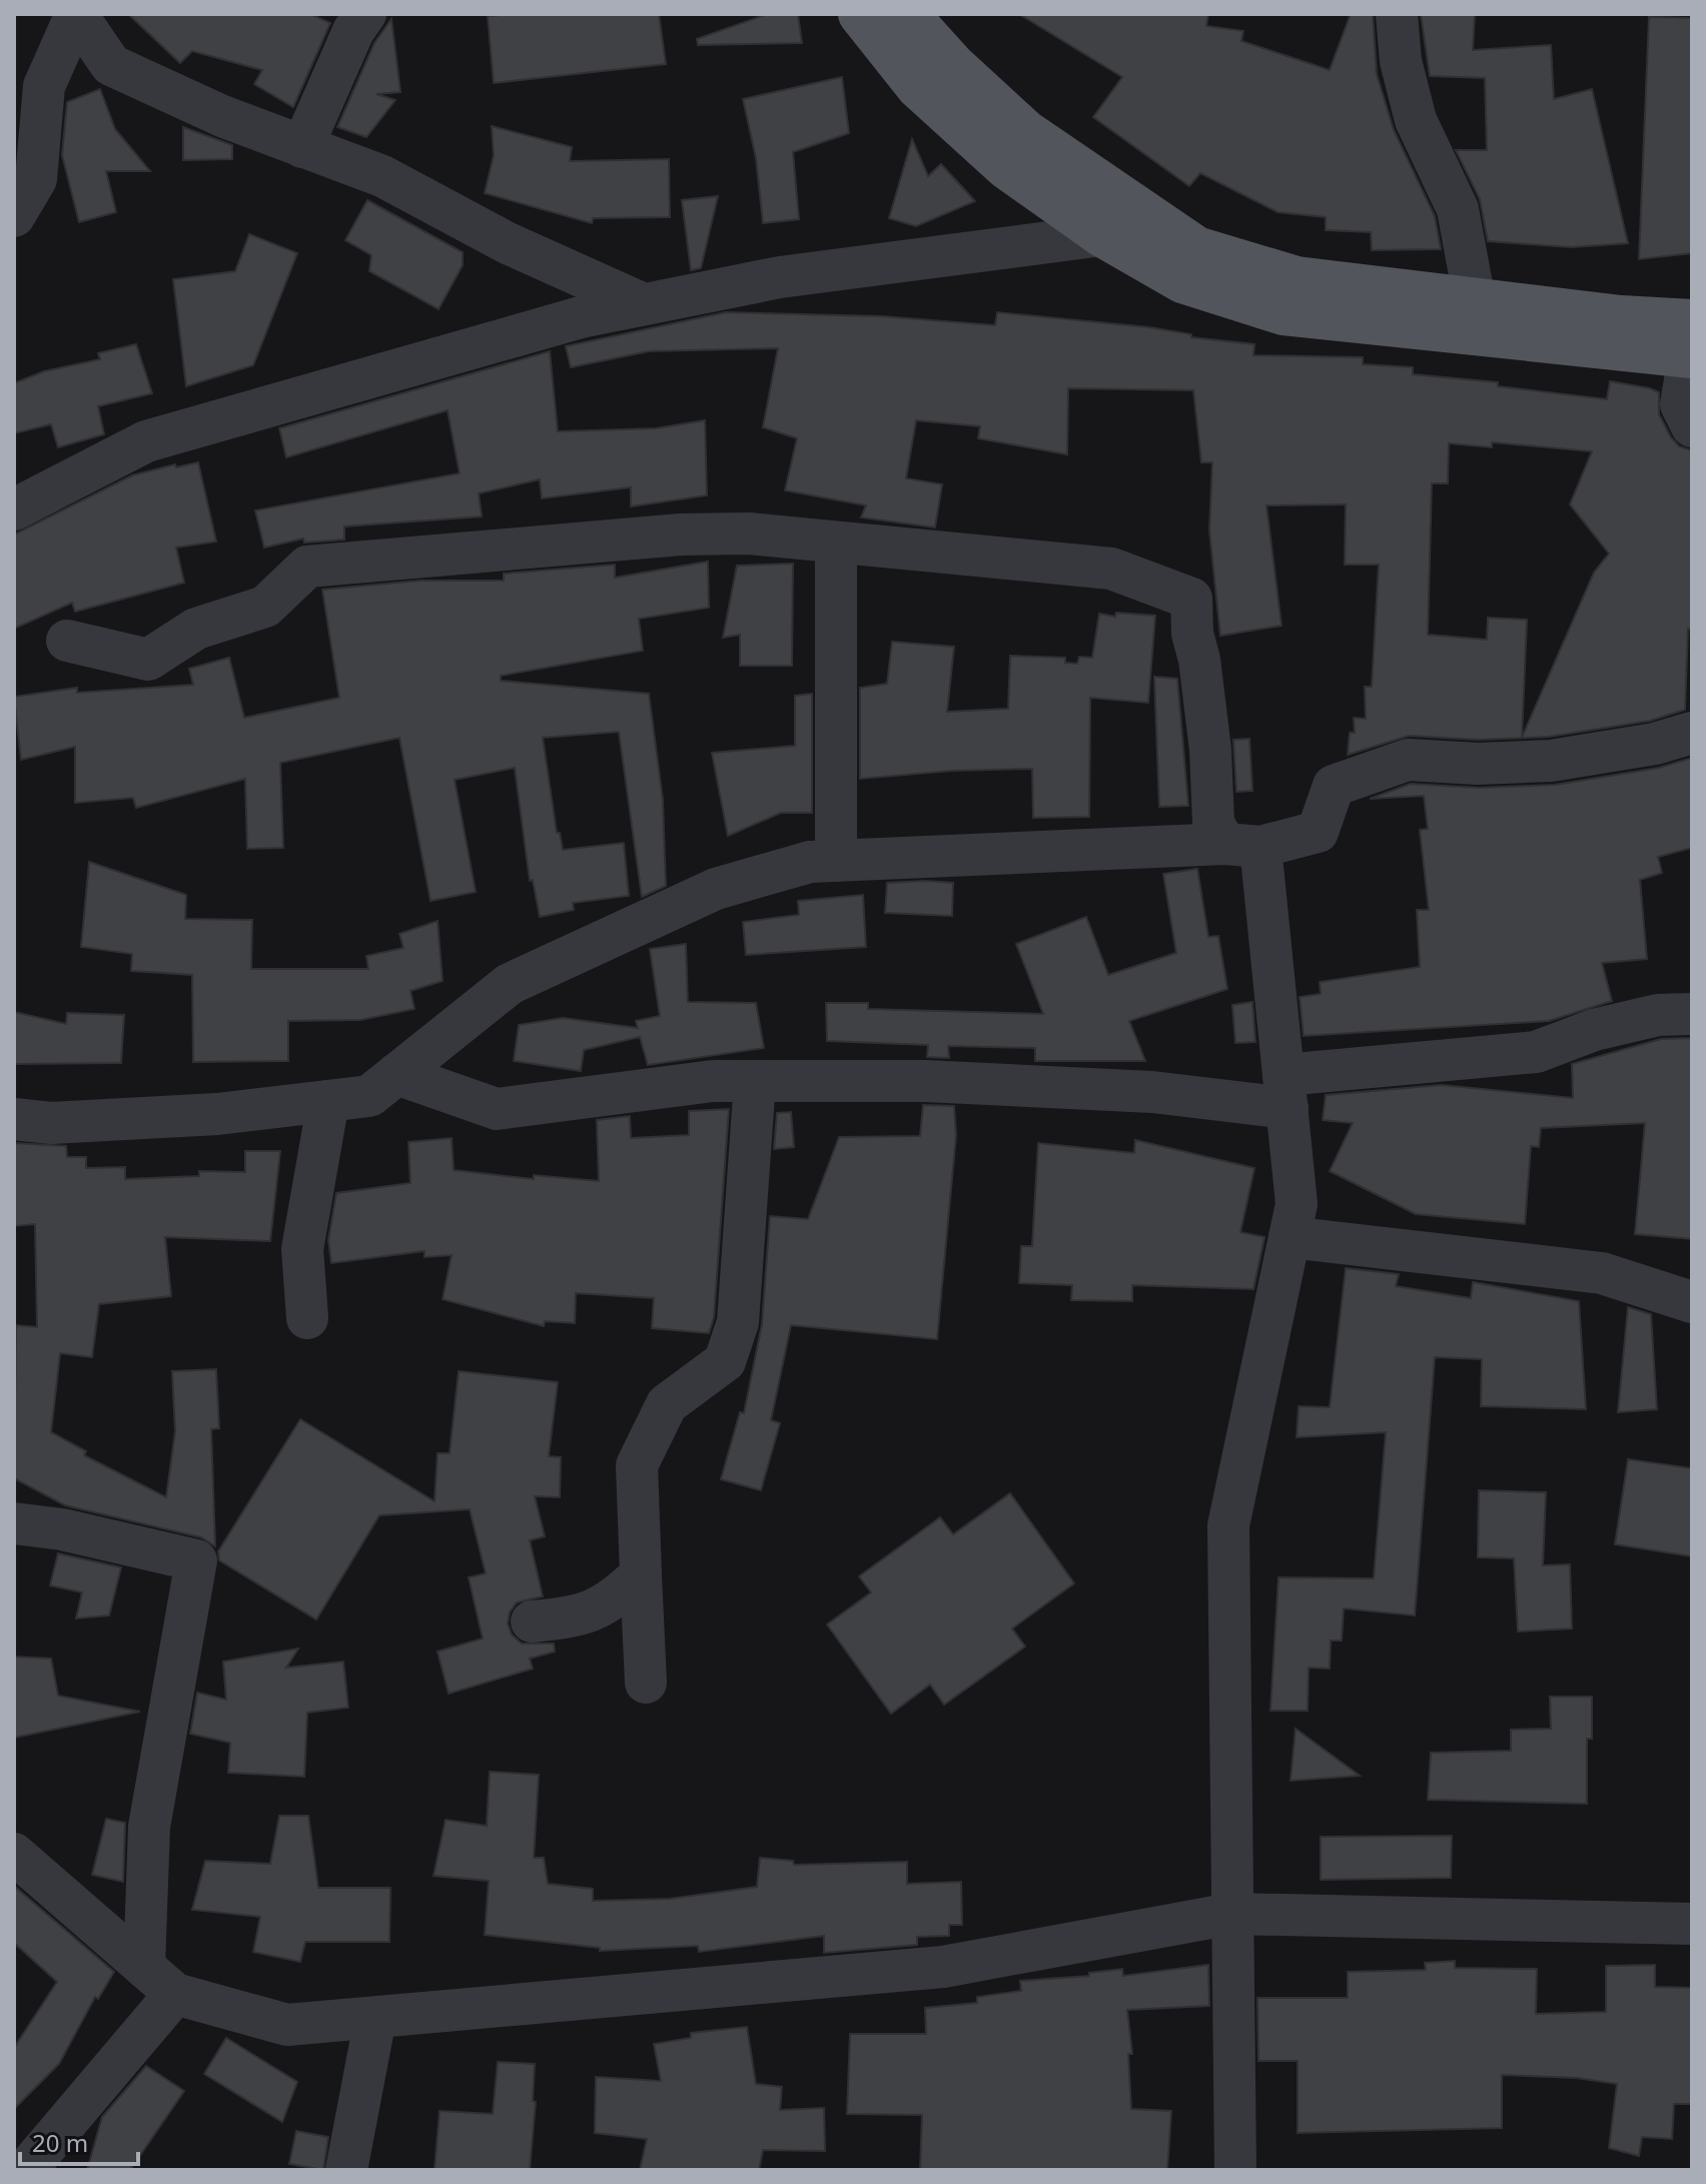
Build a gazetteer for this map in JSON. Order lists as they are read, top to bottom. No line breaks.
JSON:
{"scale_bar":"20 m"}
